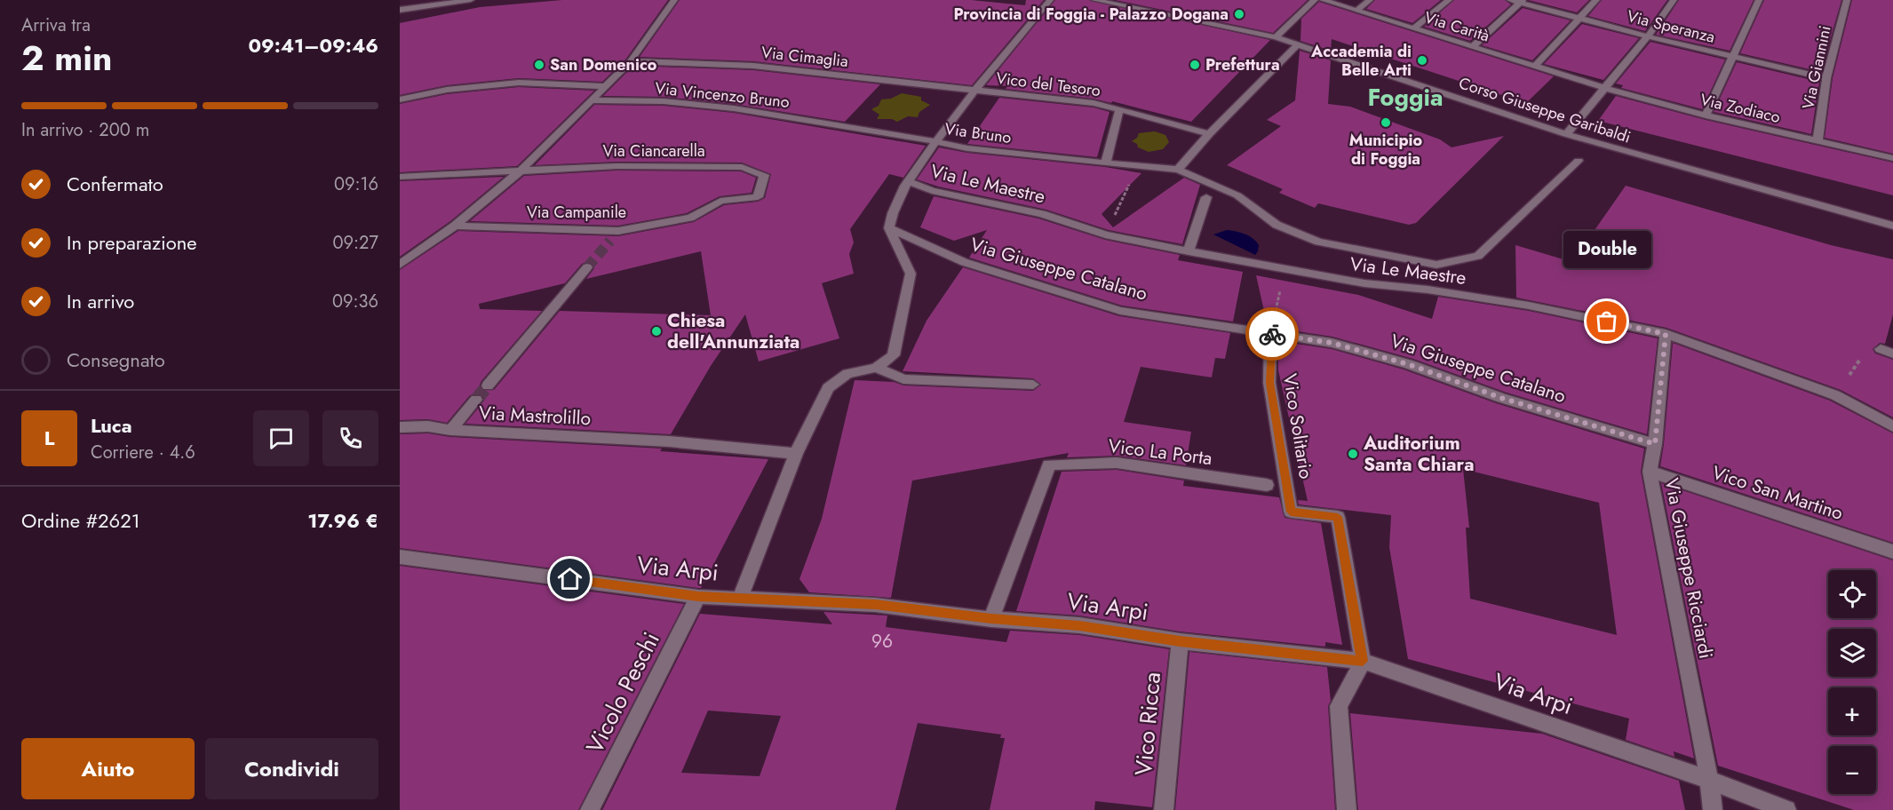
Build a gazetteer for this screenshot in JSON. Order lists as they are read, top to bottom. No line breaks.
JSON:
{"streets":{"street":["Via Carità","Via Speranza","Via Cimaglia","Via Giannini","Vico del Tesoro","Via Vincenzo Bruno","Via Zodiaco","Corso Giuseppe Garibaldi","Via Bruno","Via Ciancarella","Via Le Maestre","Via Campanile","Via Giuseppe Catalano","Via Mastrolillo","Vico Solitario","Vico La Porta","Vico San Martino","Via Arpi","Via Giuseppe Ricciardi","Vicolo Peschi","Vico Ricca"]},"crossings":[["Via Carità","Via Zodiaco"],["Via Speranza","Via Giannini"],["Via Cimaglia","Vico del Tesoro"],["Via Giannini","Via Zodiaco"],["Via Vincenzo Bruno","Via Bruno"],["Via Ciancarella","Via Campanile"],["Via Le Maestre","Via Giuseppe Ricciardi"],["Via Giuseppe Catalano","Vico Solitario"],["Via Giuseppe Catalano","Via Giuseppe Ricciardi"],["Vico Solitario","Via Arpi"],["Vico La Porta","Via Arpi"],["Vico San Martino","Via Giuseppe Ricciardi"],["Via Arpi","Via Giuseppe Ricciardi"],["Via Arpi","Vicolo Peschi"],["Via Arpi","Vico Ricca"]],"districts":["Foggia"],"places":["Provincia di Foggia - Palazzo Dogana","Accademia di Belle Arti","San Domenico","Prefettura","Municipio di Foggia","Double","Chiesa dell'Annunziata","Auditorium Santa Chiara"],"house_numbers":["96"],"page":{"heading":["2 min","Arriva tra","09:41–09:46"],"panel":["Luca","Corriere · 4.6","Ordine #2621","17.96 €"],"bar":"In arrivo · 200 m","list":[["Confermato","09:16"],["In preparazione","09:27"],["In arrivo","09:36"],"Consegnato"],"bubble":"Double","round":"L","map_buttons":["+","−"],"buttons":["Aiuto","Condividi"]}}
